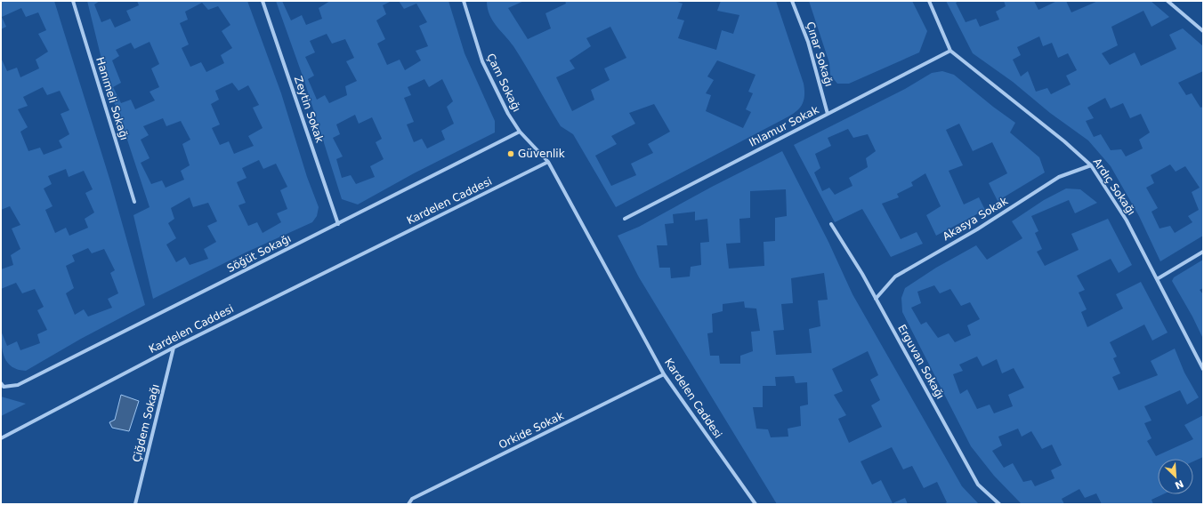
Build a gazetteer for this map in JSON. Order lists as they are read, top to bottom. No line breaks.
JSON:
{"streets":{"street":["Çınar Sokağı","Çam Sokağı","Hanımeli Sokağı","Zeytin Sokak","Ihlamur Sokak","Ardıç Sokağı","Kardelen Caddesi","Akasya Sokak","Söğüt Sokağı","Erguvan Sokağı","Çiğdem Sokağı","Orkide Sokak"]},"crossings":[["Çınar Sokağı","Ihlamur Sokak"],["Çam Sokağı","Kardelen Caddesi"],["Çam Sokağı","Söğüt Sokağı"],["Zeytin Sokak","Söğüt Sokağı"],["Ihlamur Sokak","Ardıç Sokağı"],["Ardıç Sokağı","Akasya Sokak"],["Kardelen Caddesi","Çiğdem Sokağı"],["Kardelen Caddesi","Orkide Sokak"],["Akasya Sokak","Erguvan Sokağı"]],"places":["Güvenlik"],"north":"bottom right"}
